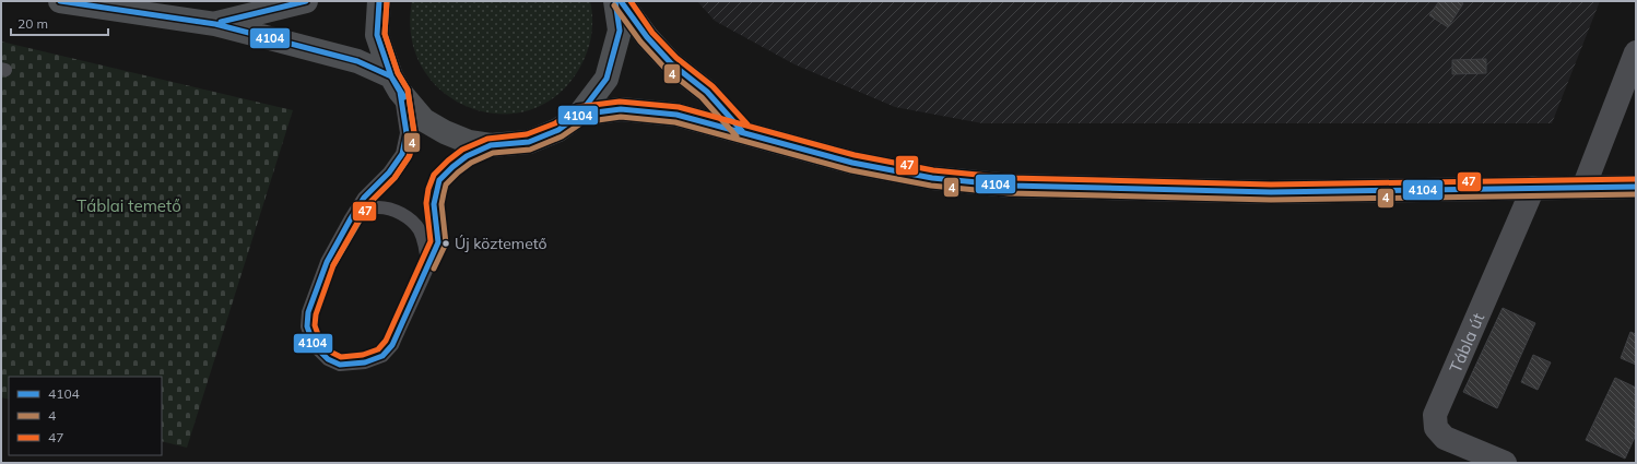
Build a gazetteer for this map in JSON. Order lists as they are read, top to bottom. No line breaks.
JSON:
{"streets":{"street":["Tábla út"]},"parks":["Táblai temető"],"places":["Új köztemető"],"lines":["transit line 4104","transit line 4","transit line 47"],"legend":["4104","4","47"],"scale_bar":"20 m"}
